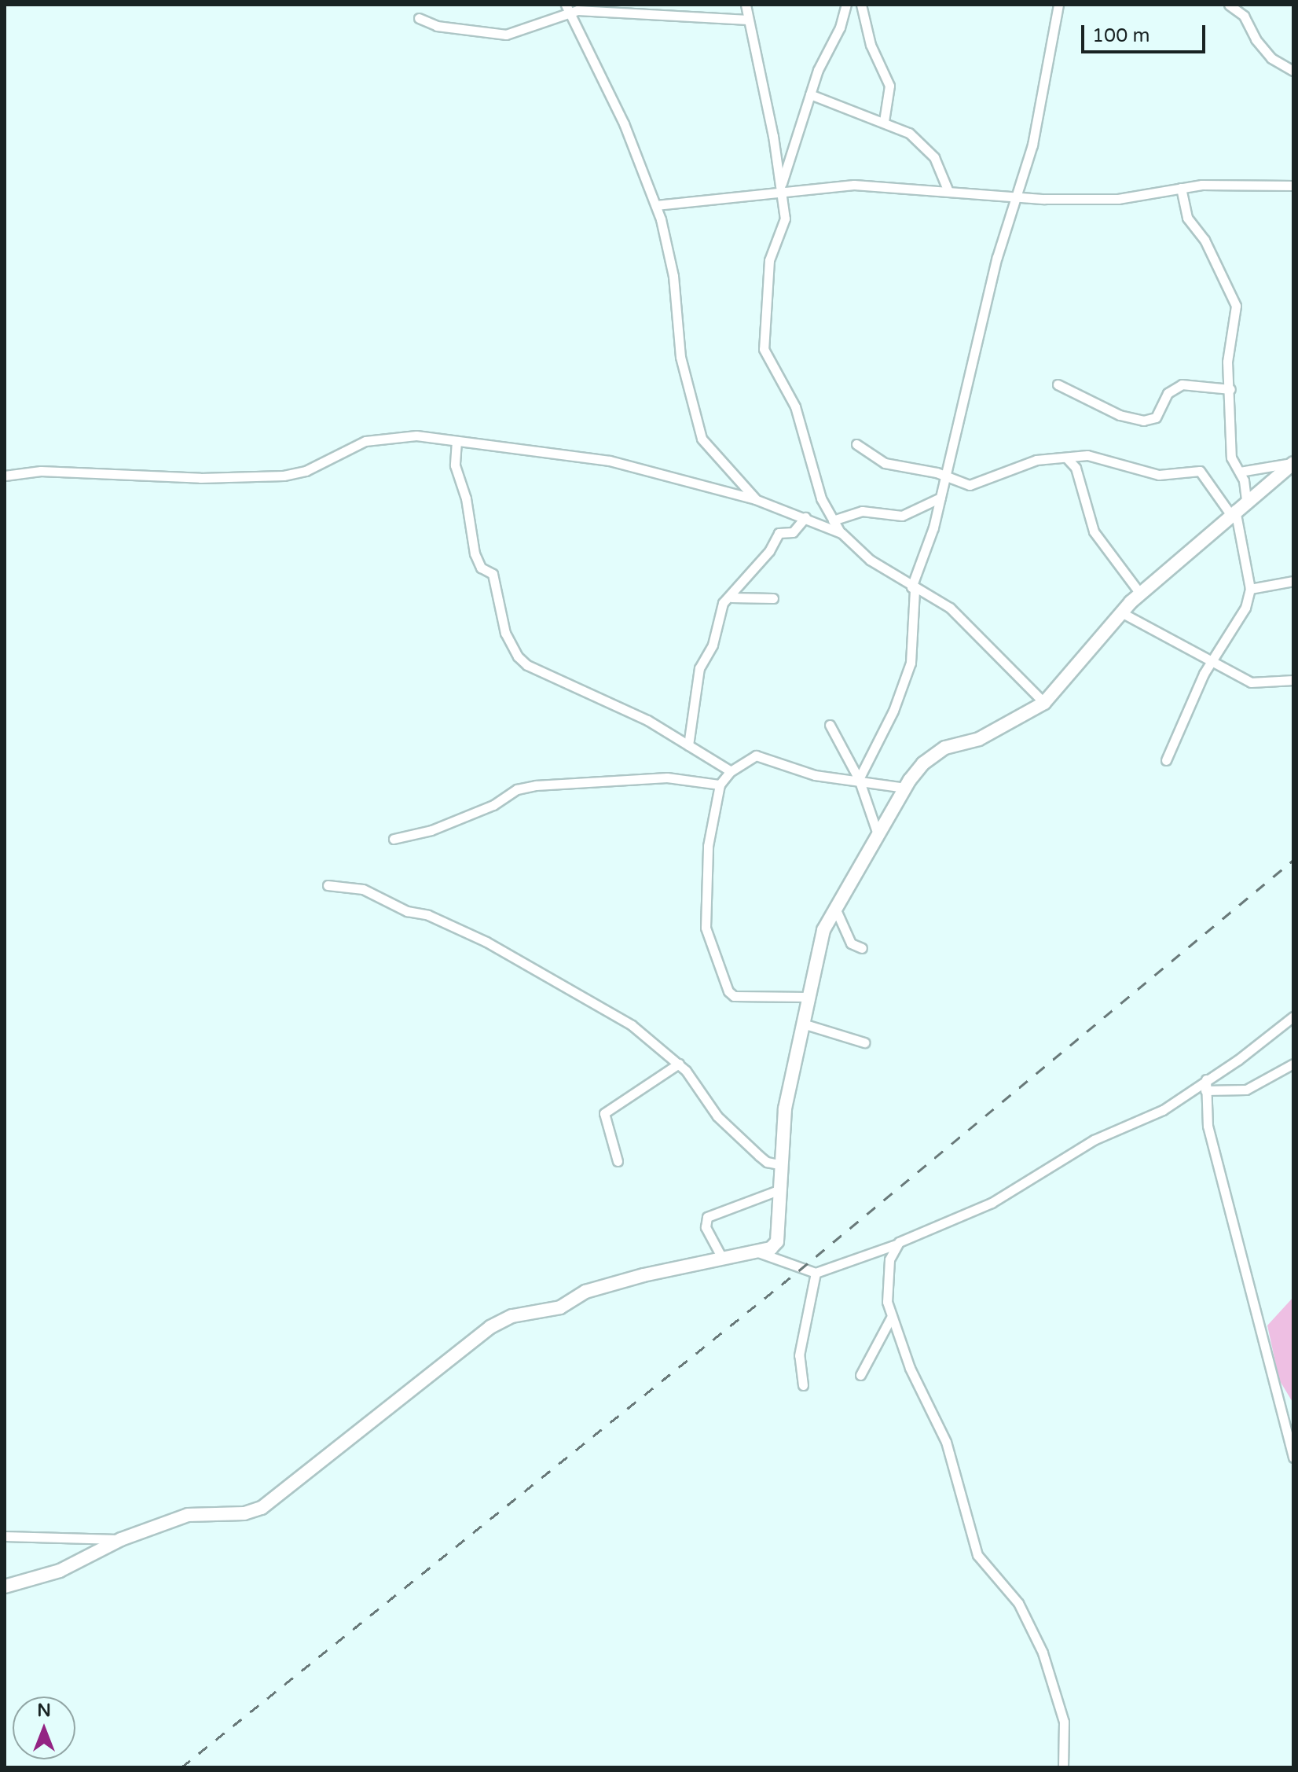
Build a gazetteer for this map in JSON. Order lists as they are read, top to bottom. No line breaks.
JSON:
{"scale_bar":"100 m","north":"top"}
